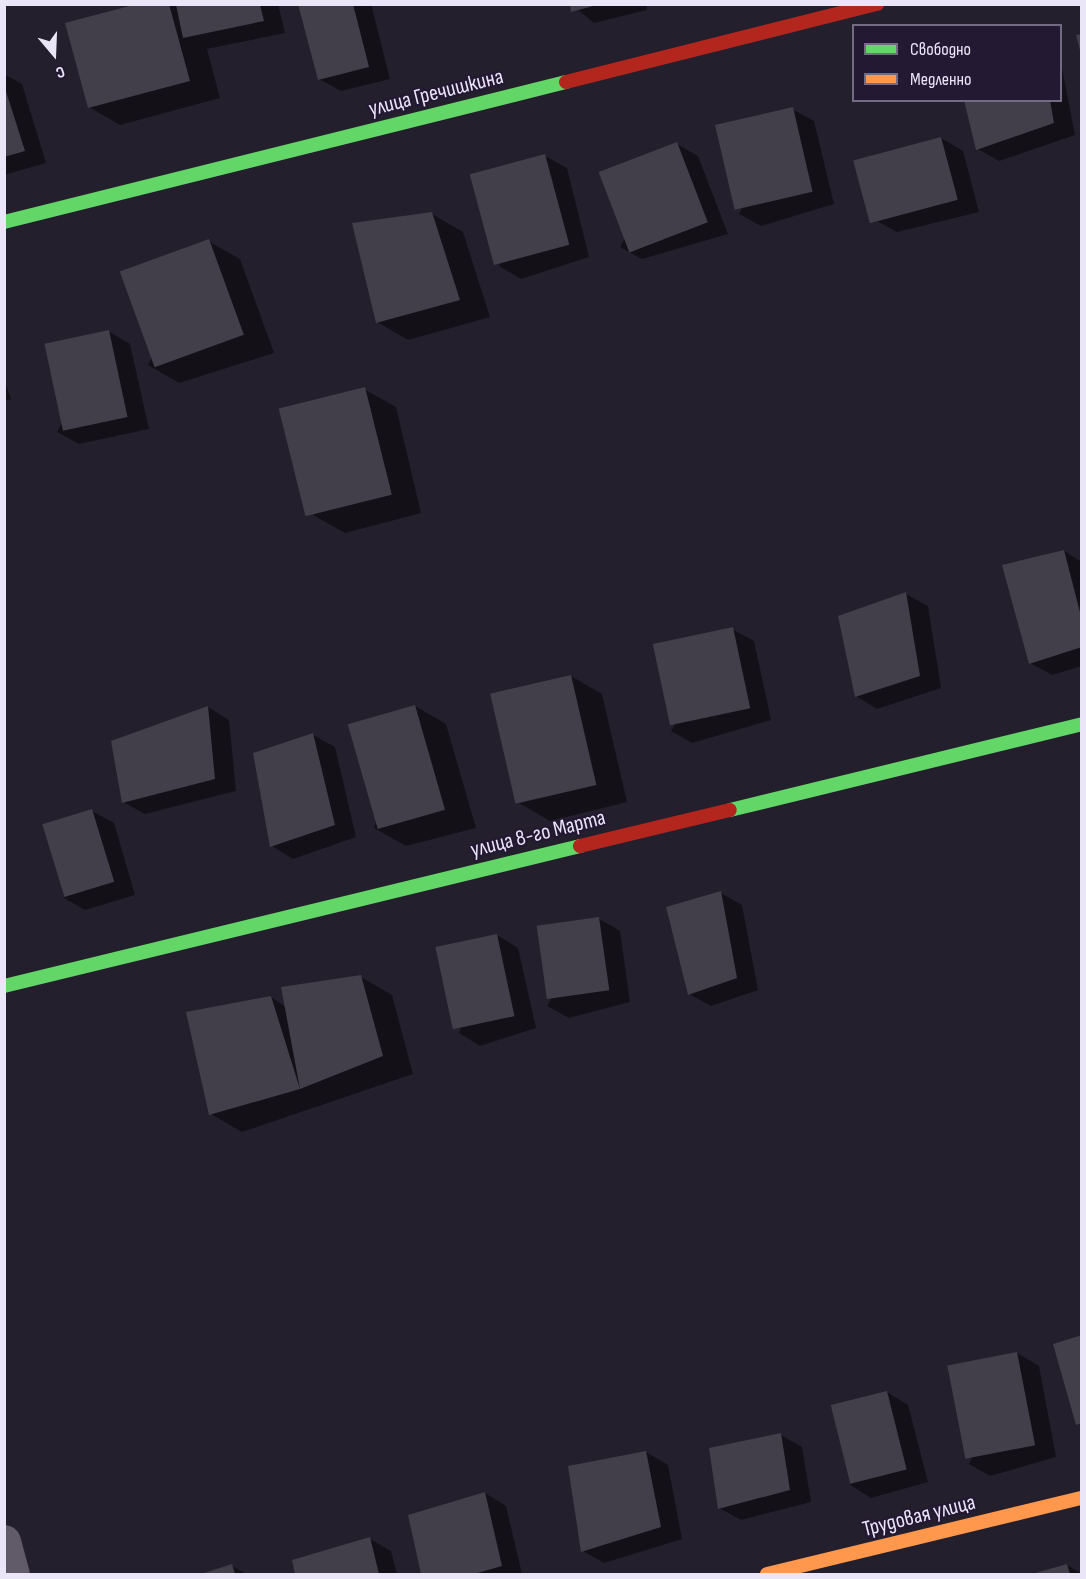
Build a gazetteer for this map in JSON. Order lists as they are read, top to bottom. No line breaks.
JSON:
{"streets":{"street":["улица Гречишкина","улица 8-го Марта","Трудовая улица"]},"legend":["Свободно","Медленно"],"north":"bottom"}
